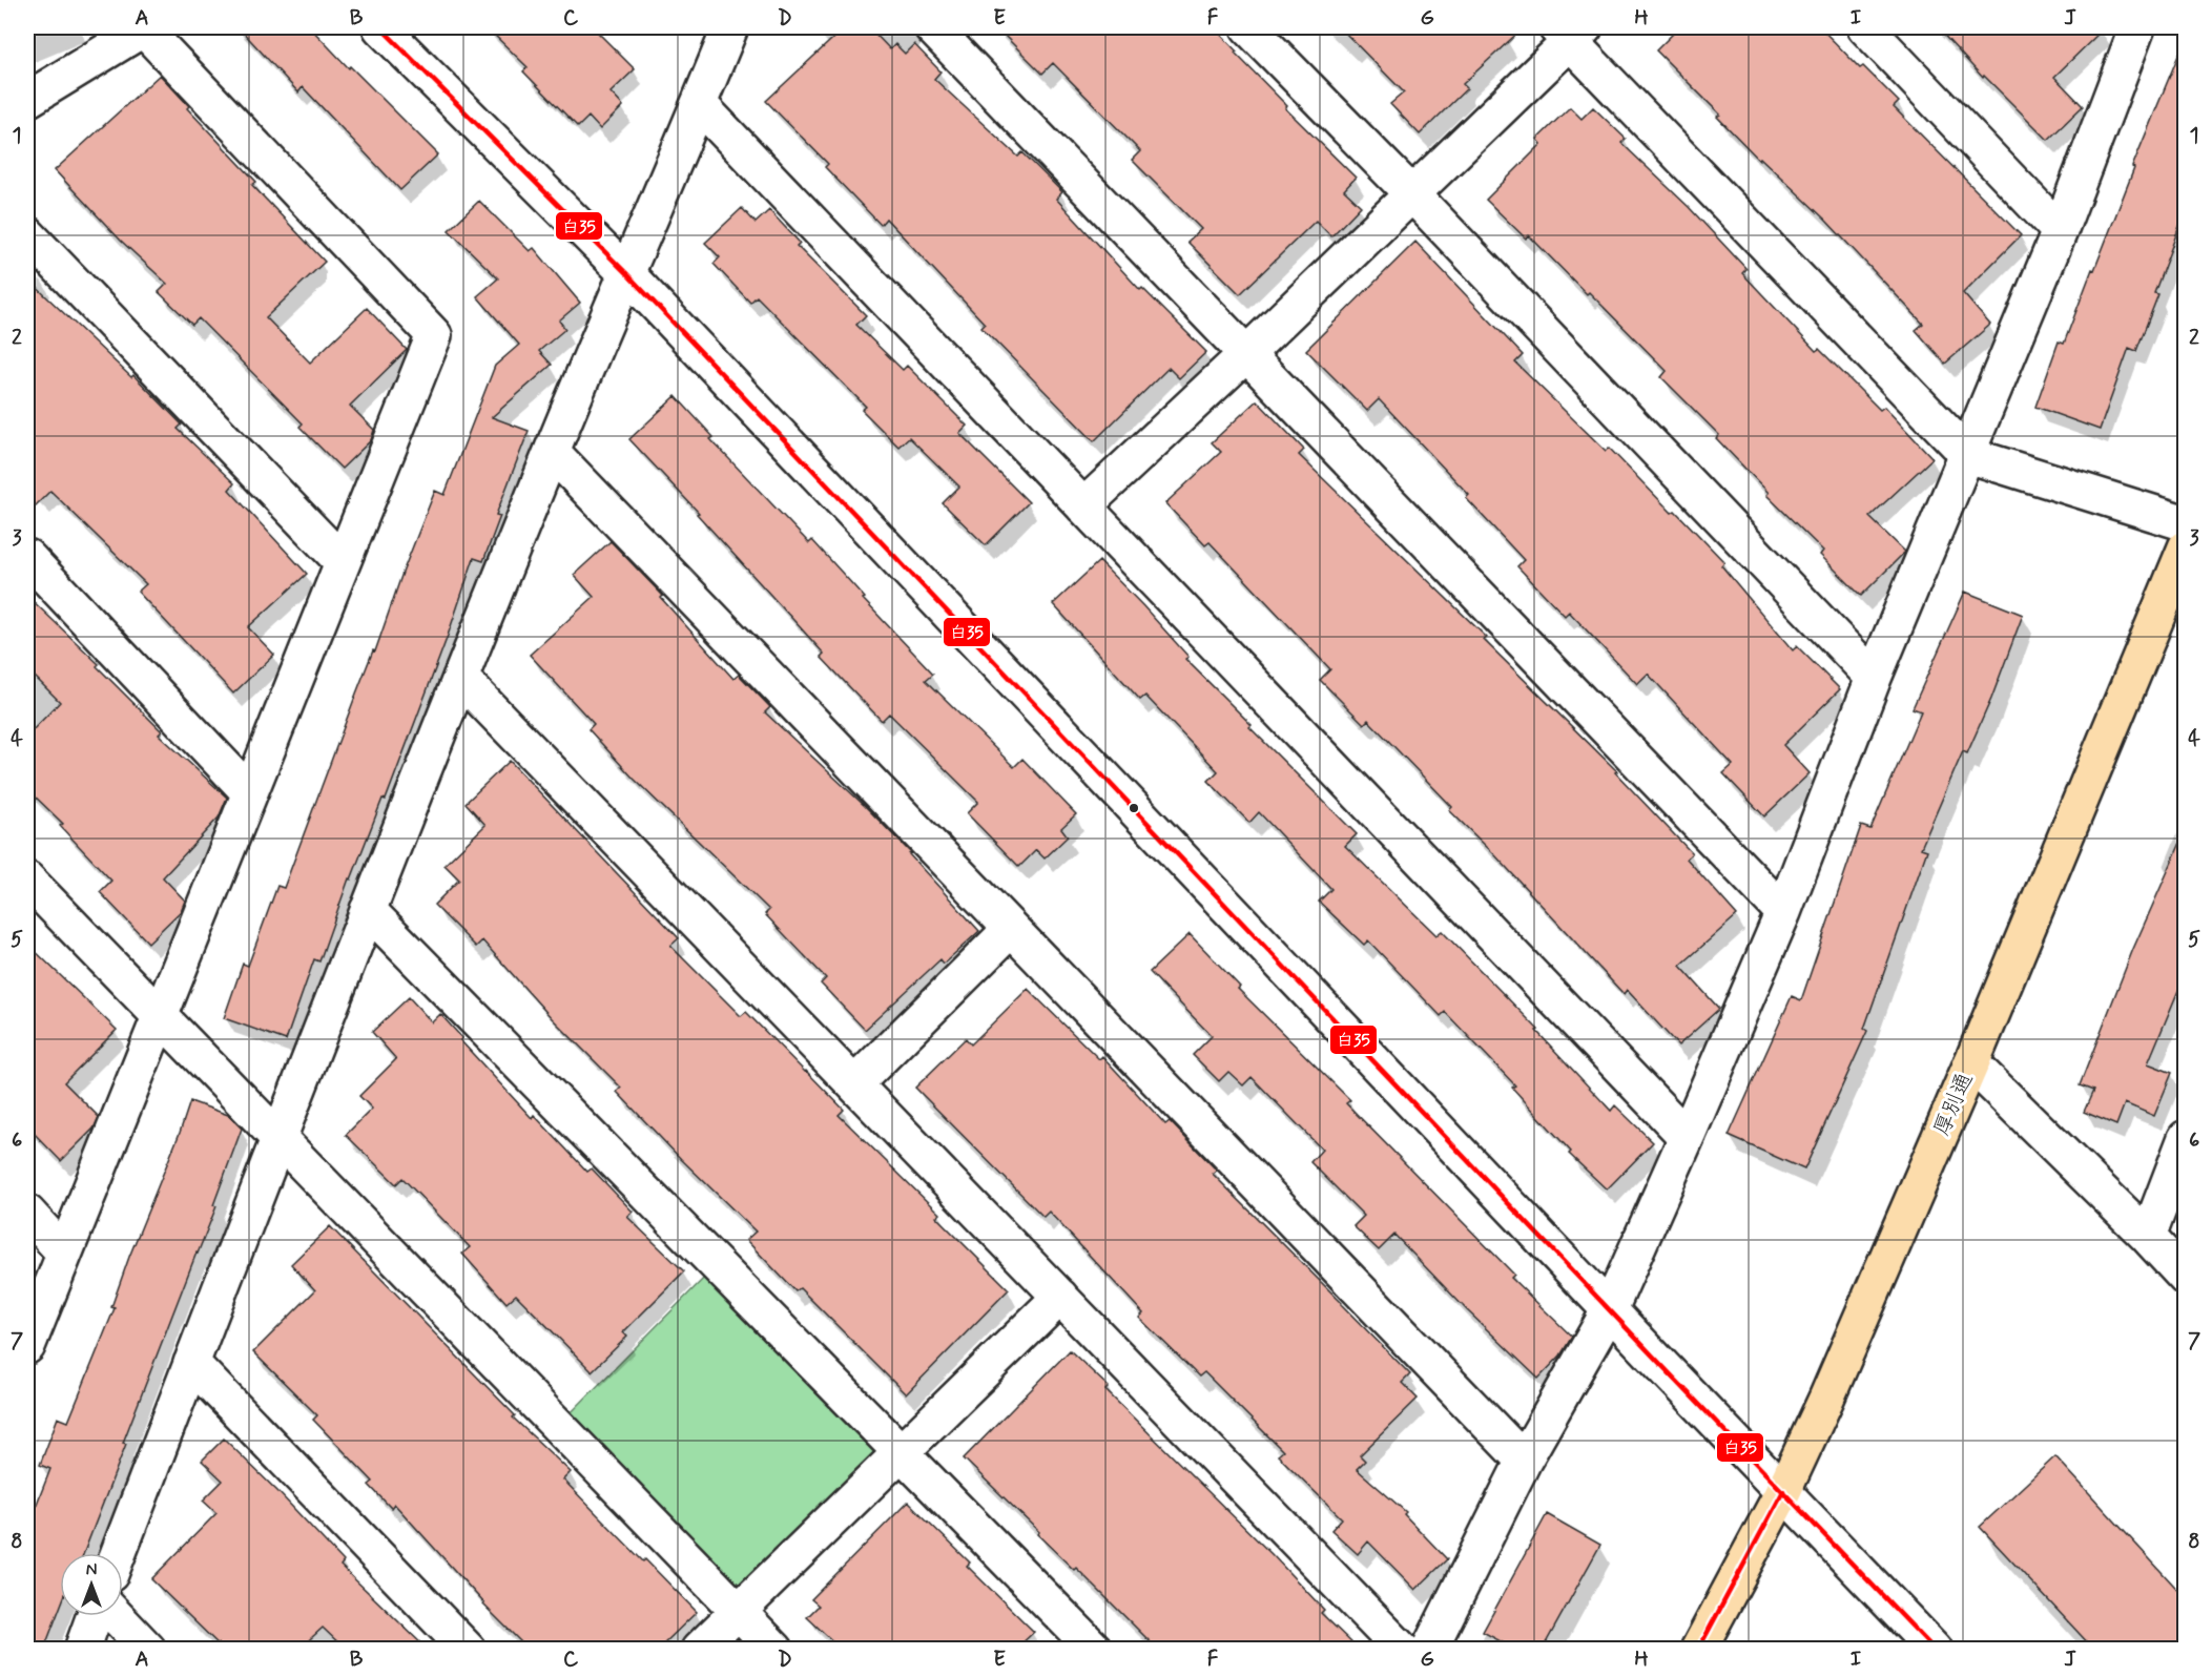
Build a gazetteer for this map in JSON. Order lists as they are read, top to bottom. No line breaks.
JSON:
{"streets":{"main road":["厚別通"]},"lines":["transit line 白35"],"north":"top","grid":{"columns":["A","B","C","D","E","F","G","H","I","J"],"rows":["1","2","3","4","5","6","7","8"]}}
